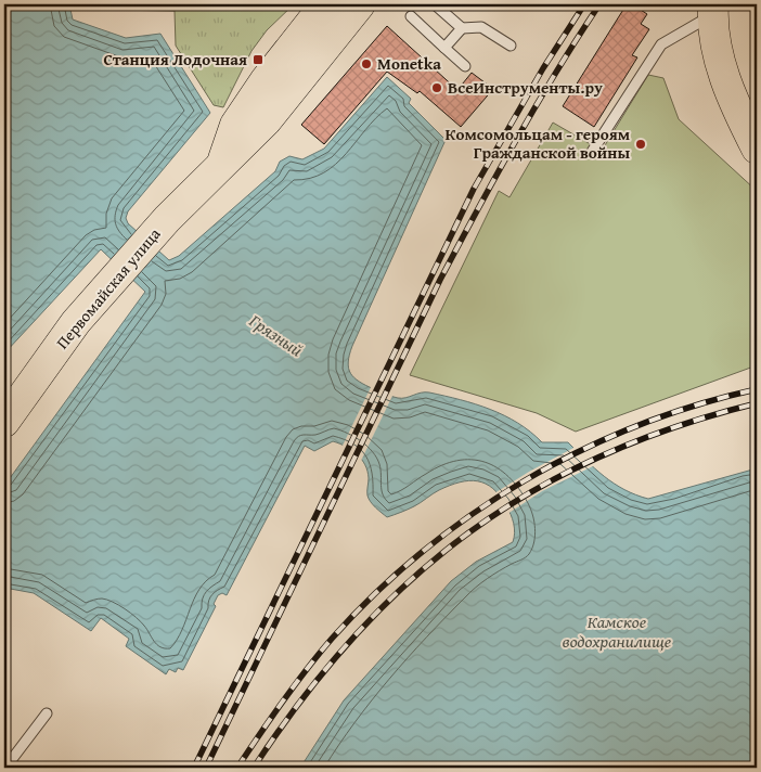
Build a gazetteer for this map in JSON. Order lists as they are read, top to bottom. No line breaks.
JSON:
{"streets":{"main road":["Первомайская улица"]},"water":["Грязный","Камское водохранилище"],"places":{"transit":["Станция Лодочная"],"other":["Monetka","ВсеИнструменты.ру","Комсомольцам - героям Гражданской войны"]}}
